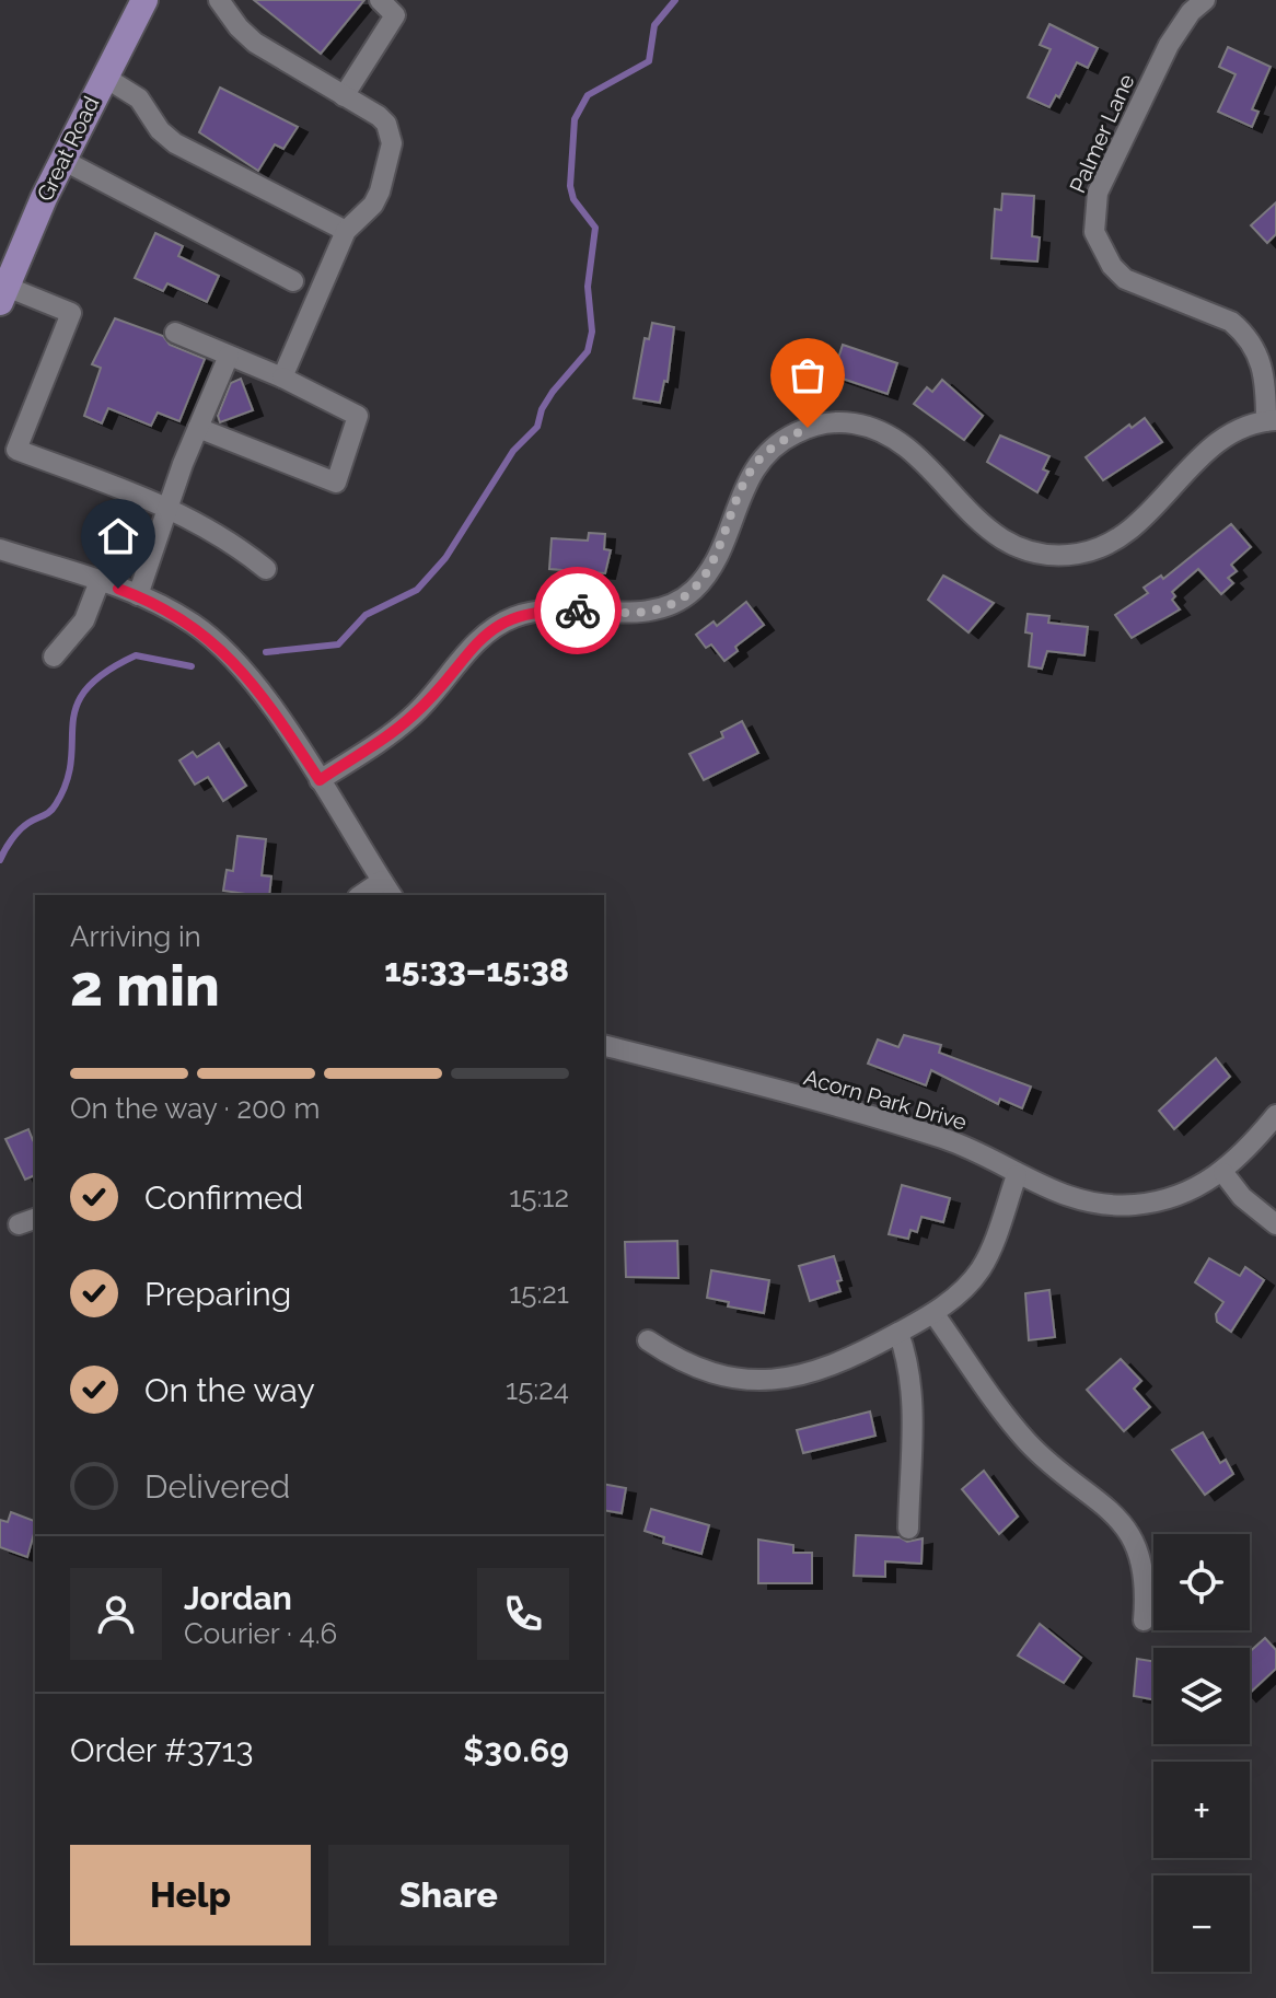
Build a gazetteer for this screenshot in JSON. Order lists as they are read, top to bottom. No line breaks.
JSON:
{"streets":{"main road":["Great Road"],"street":["Palmer Lane","Acorn Park Drive"]},"page":{"heading":["2 min","Arriving in","15:33–15:38"],"panel":["Jordan","Courier · 4.6","Order #3713","$30.69"],"bar":"On the way · 200 m","list":[["Confirmed","15:12"],["Preparing","15:21"],["On the way","15:24"],"Delivered"],"map_buttons":["+","−"],"buttons":["Help","Share"]}}
